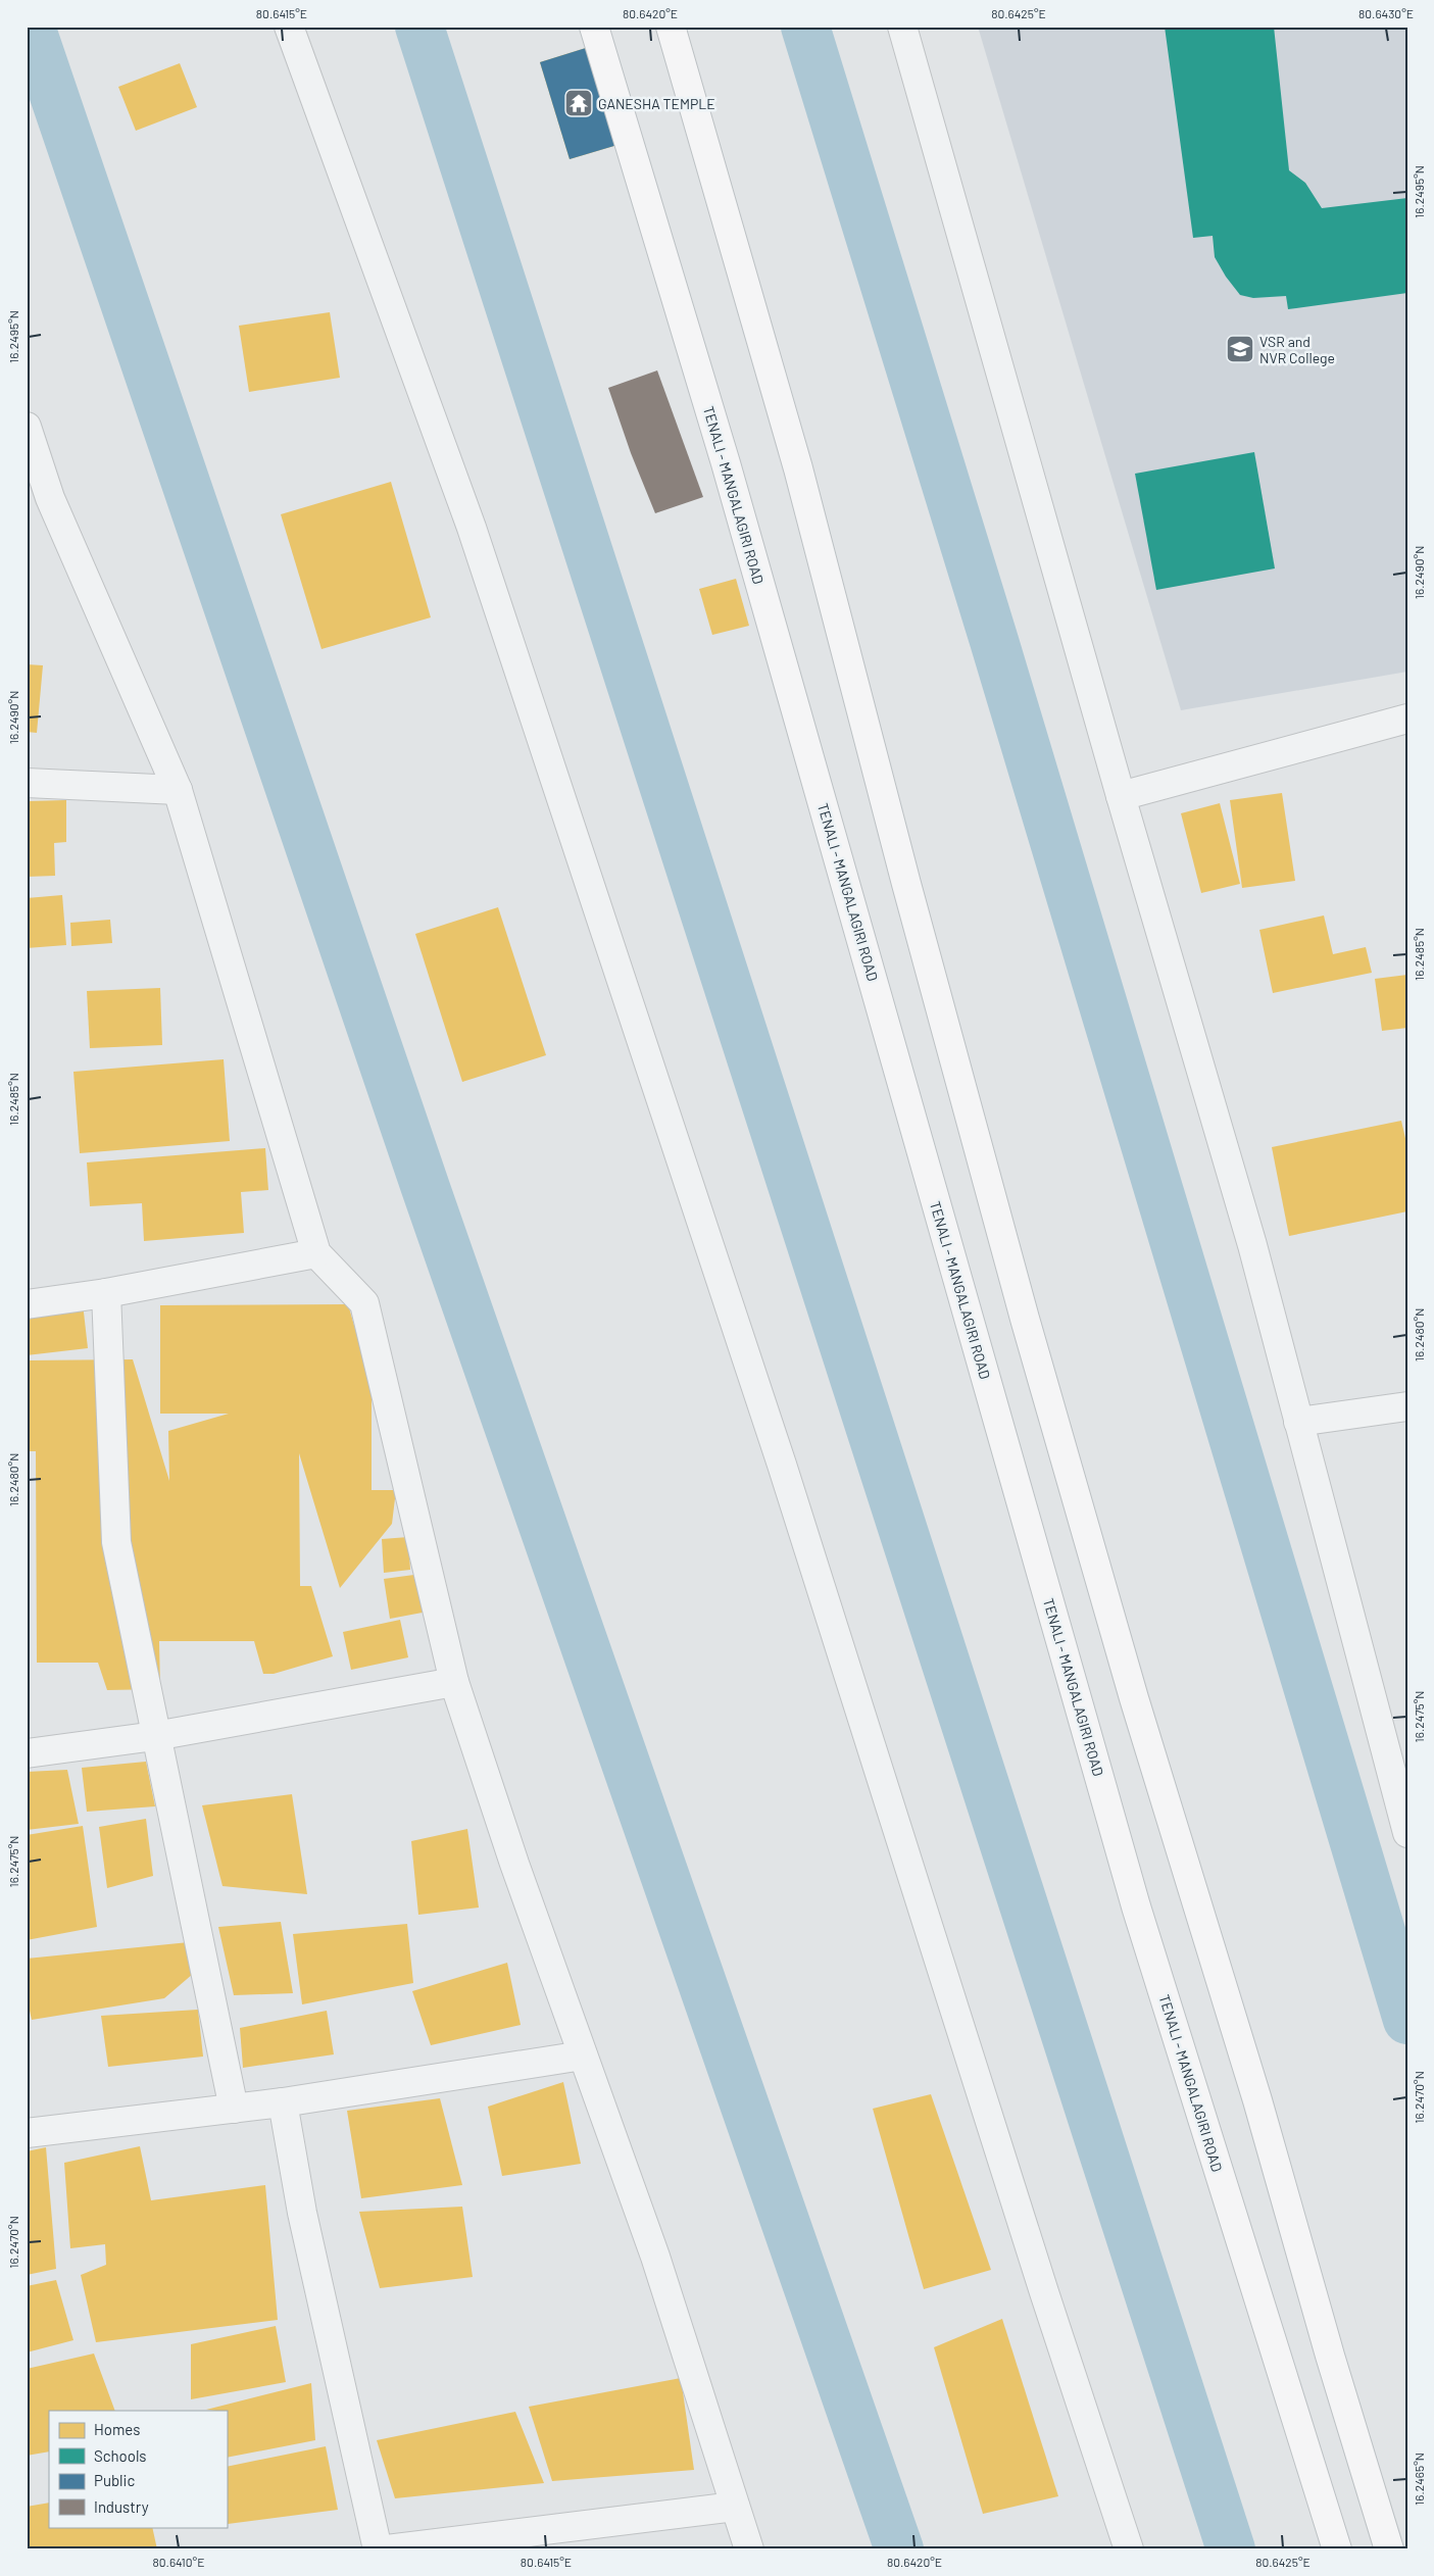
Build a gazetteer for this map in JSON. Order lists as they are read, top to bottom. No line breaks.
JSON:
{"streets":{"main road":["TENALI - MANGALAGIRI ROAD"]},"places":{"temple":["GANESHA TEMPLE"],"school or university":["VSR and NVR College"]},"legend":["Homes","Schools","Public","Industry"],"coordinates":["80.6415°E","80.6420°E","80.6425°E","80.6430°E","16.2495°N","16.2490°N","16.2485°N","16.2480°N","16.2475°N","16.2470°N","16.2465°N","80.6410°E"]}
